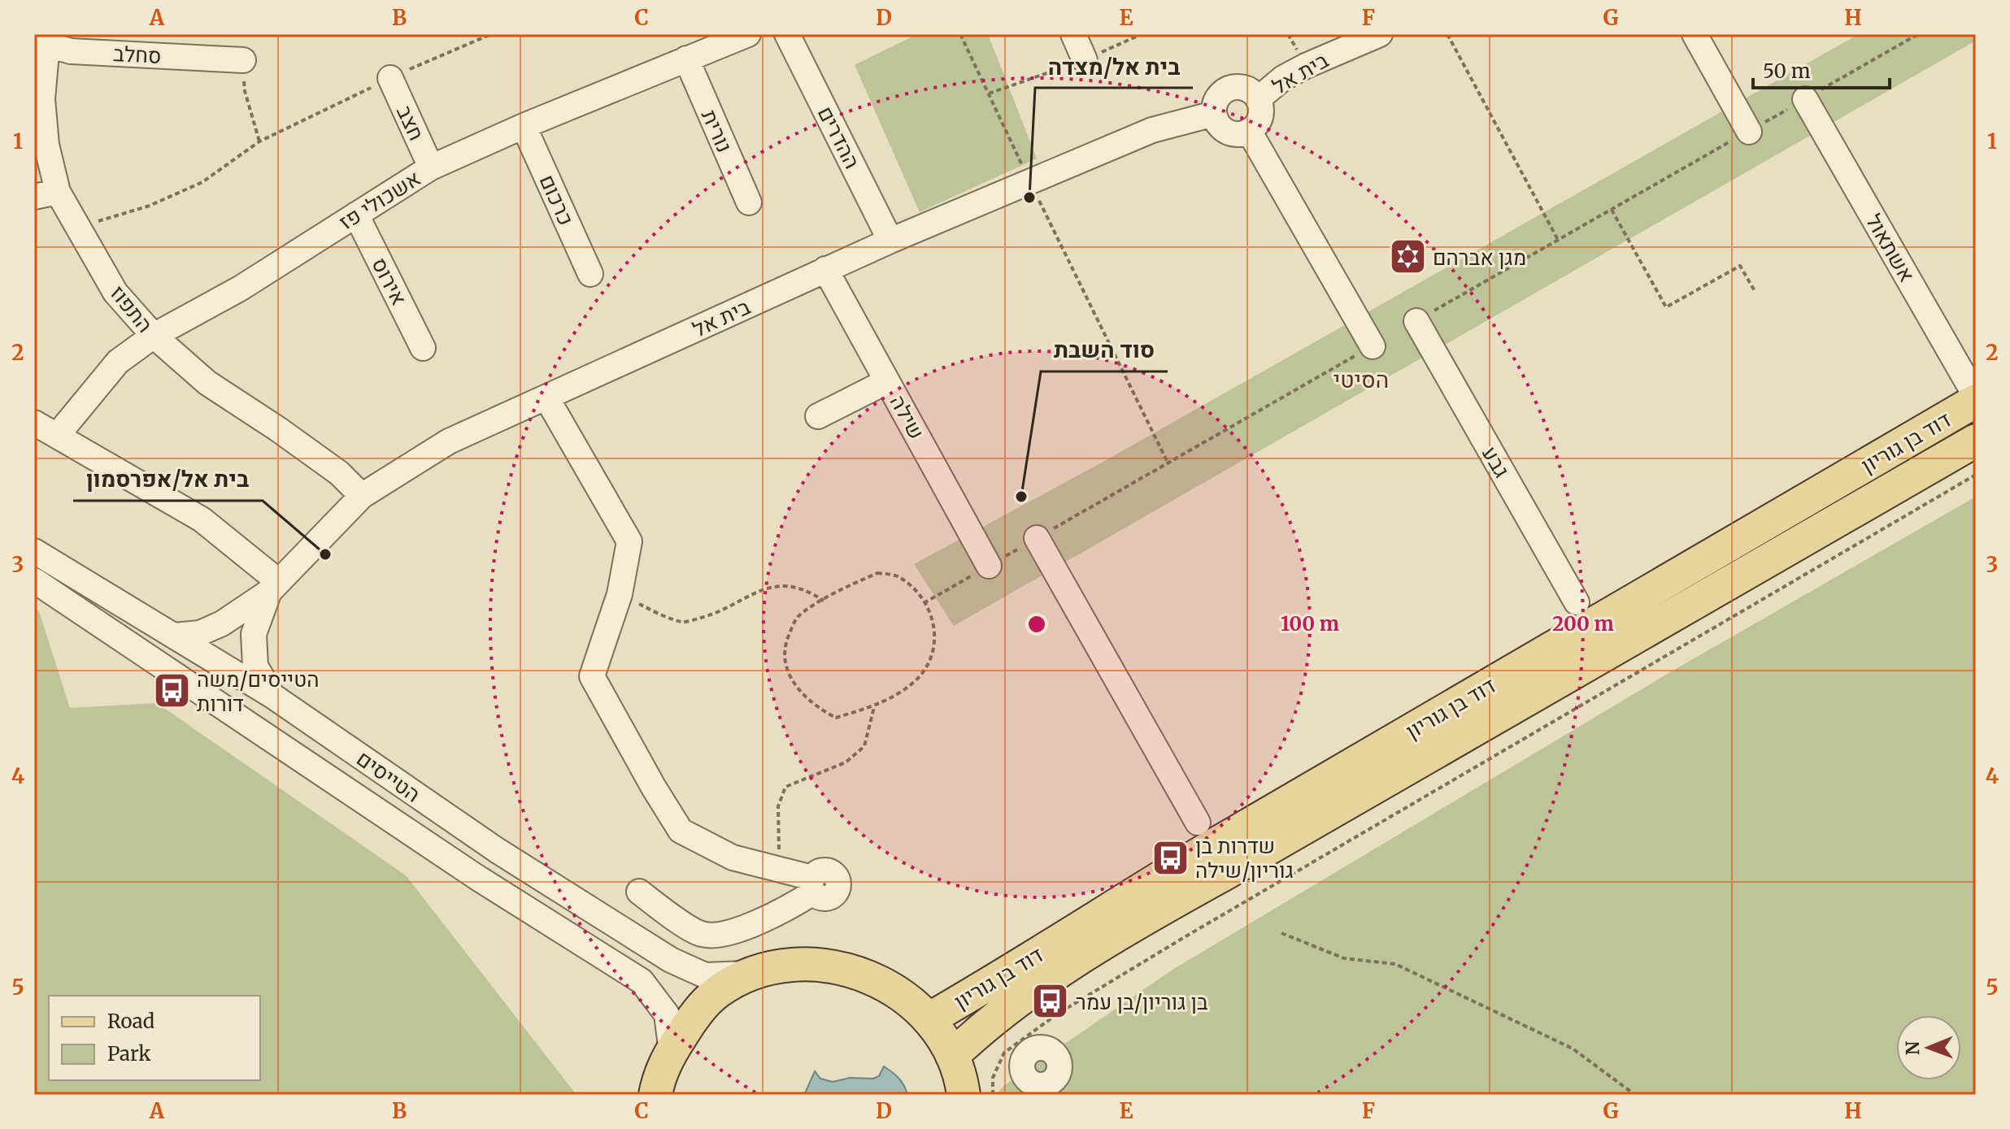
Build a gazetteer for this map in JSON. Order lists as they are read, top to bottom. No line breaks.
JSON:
{"streets":{"main road":["דוד בן גוריון"],"street":["סחלב","בית אל","חצב","נורית","ההדרים","אשכולי פז","כרכום","אשתאול","אירוס","התפוז","שילה","גבע","הטייסים"]},"crossings":[["סחלב","התפוז"],["בית אל","ההדרים"],["בית אל","התפוז"],["בית אל","שילה"],["בית אל","הטייסים"],["חצב","אשכולי פז"],["נורית","אשכולי פז"],["אשכולי פז","כרכום"],["אשכולי פז","אירוס"],["אשכולי פז","התפוז"],["אשתאול","דוד בן גוריון"]],"districts":["הסיטי"],"places":{"other":["בית אל/מצדה","סוד השבת","בית אל/אפרסמון"],"synagogue":["מגן אברהם"],"bus stop":["הטייסים/משה דורות","שדרות בן גוריון/שילה","בן גוריון/בן עמר"]},"legend":["Road","Park"],"scale_bar":"50 m","north":"left","grid":{"columns":["A","B","C","D","E","F","G","H"],"rows":["1","2","3","4","5"]},"rings":["100 m","200 m"]}
